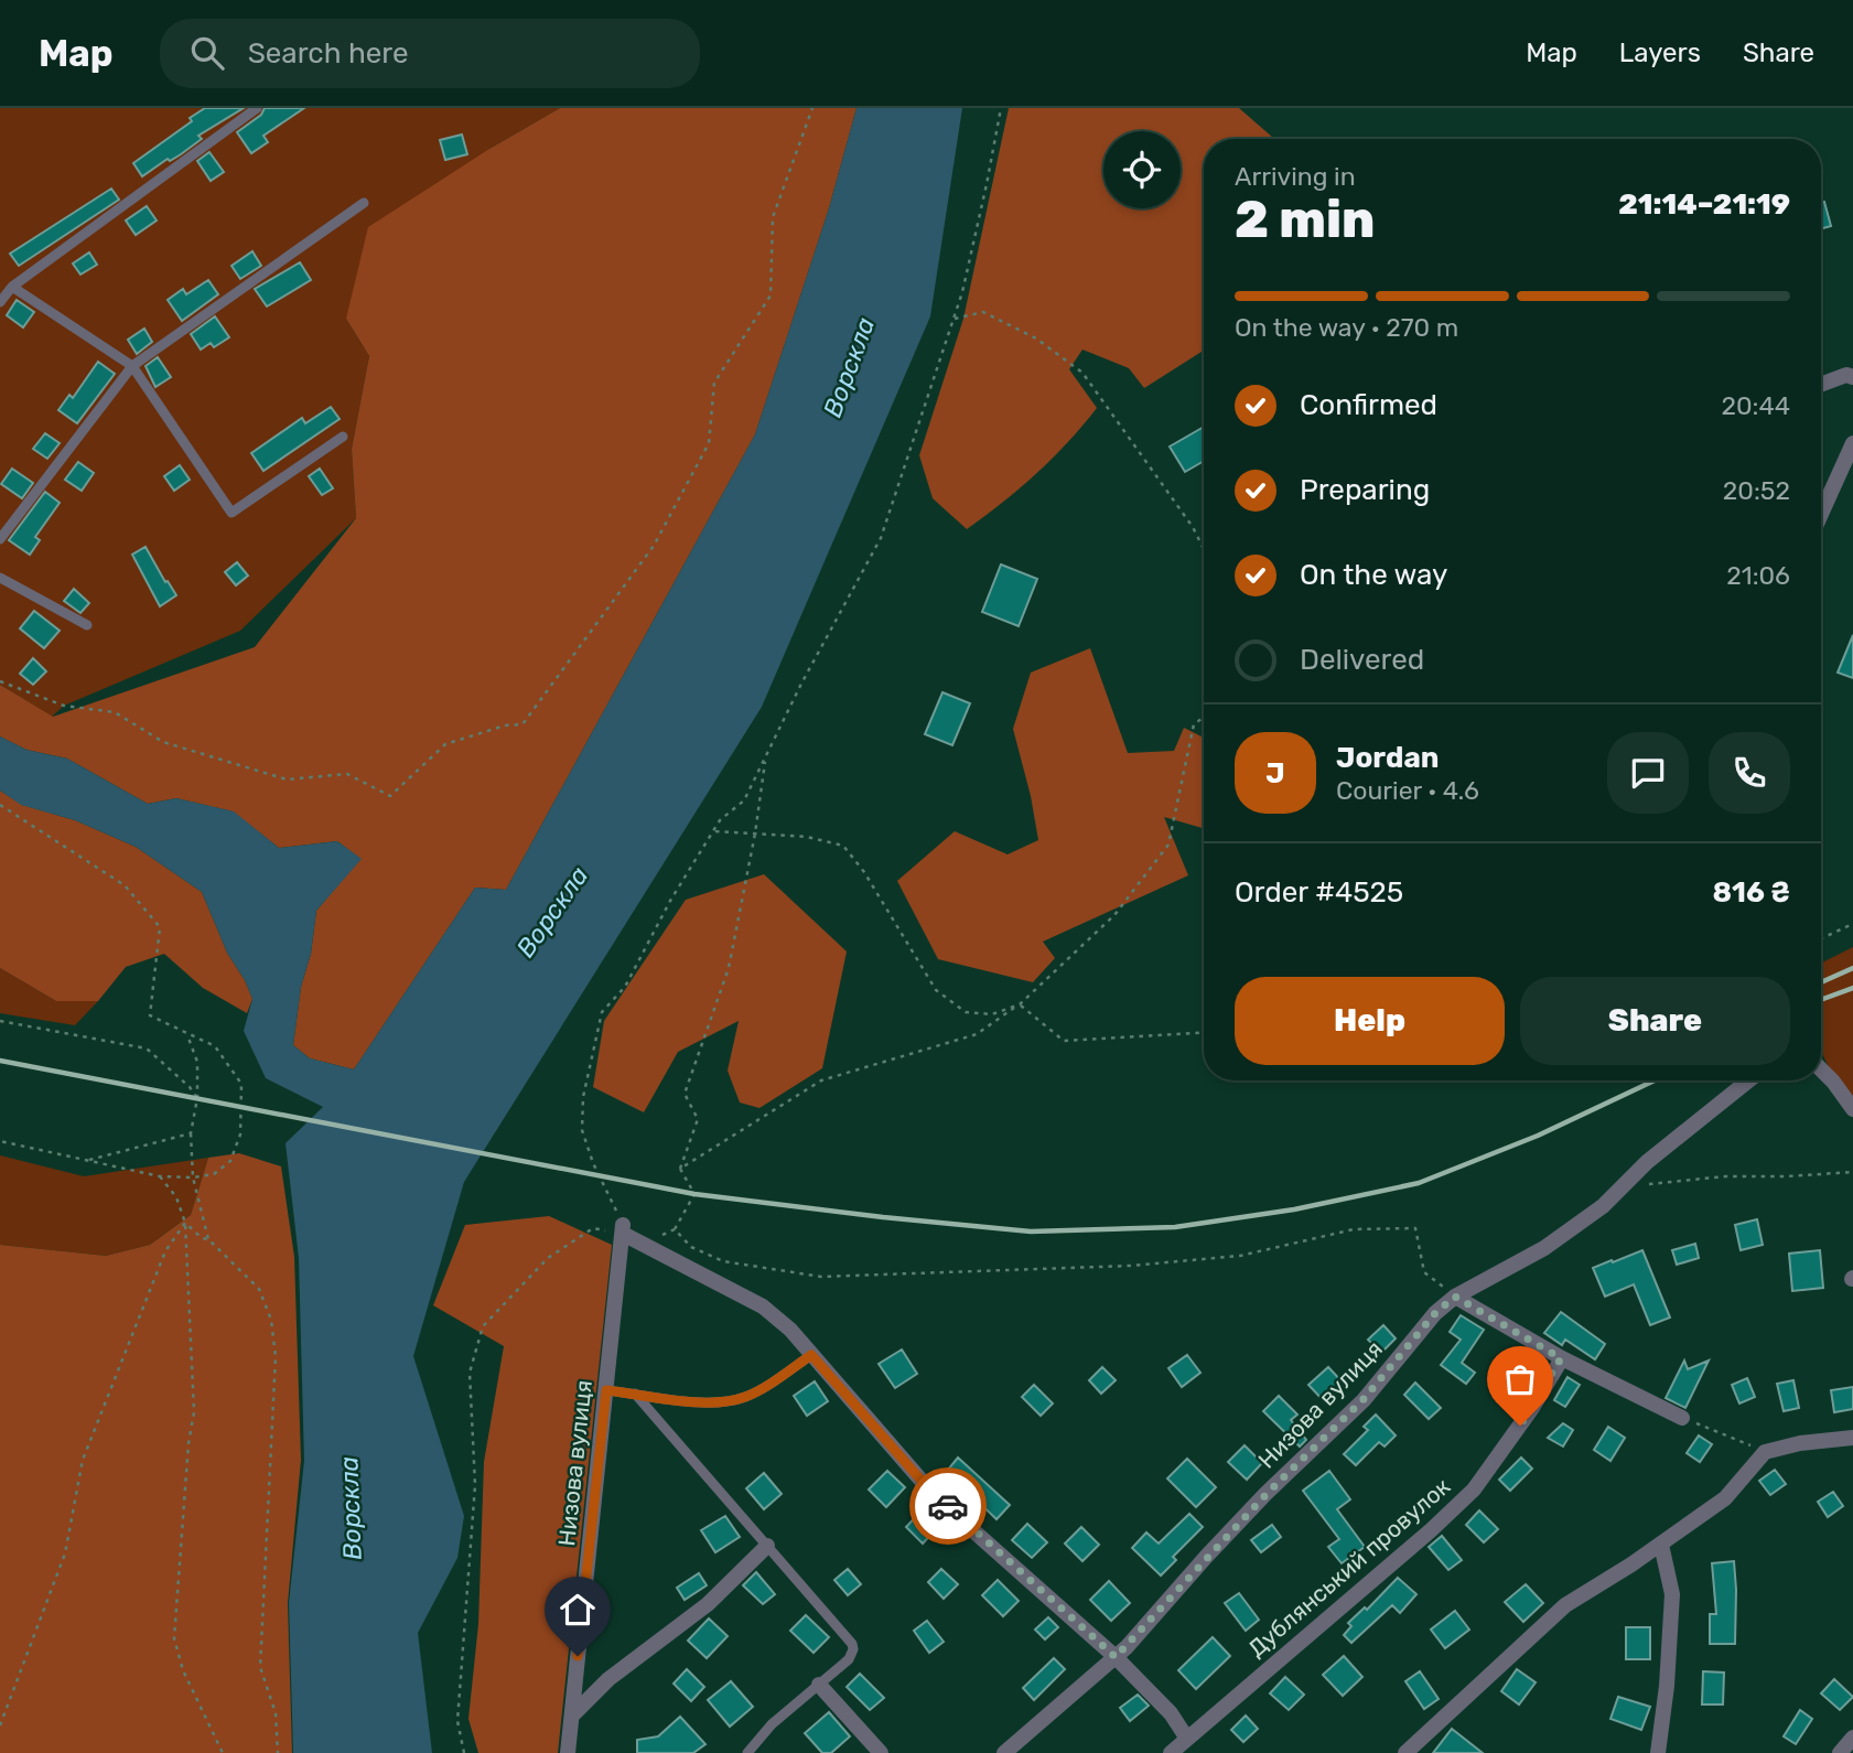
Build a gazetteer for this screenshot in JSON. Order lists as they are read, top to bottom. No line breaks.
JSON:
{"streets":{"street":["Низова вулиця","Дублянський провулок"]},"water":["Ворскла"],"page":{"header":"Map","search":"Search here","nav":["Map","Layers","Share"],"heading":["2 min","Arriving in","21:14–21:19"],"panel":["Jordan","Courier · 4.6","Order #4525","816 ₴"],"bar":"On the way · 270 m","list":[["Confirmed","20:44"],["Preparing","20:52"],["On the way","21:06"],"Delivered"],"round":"J","buttons":["Help","Share"]}}
